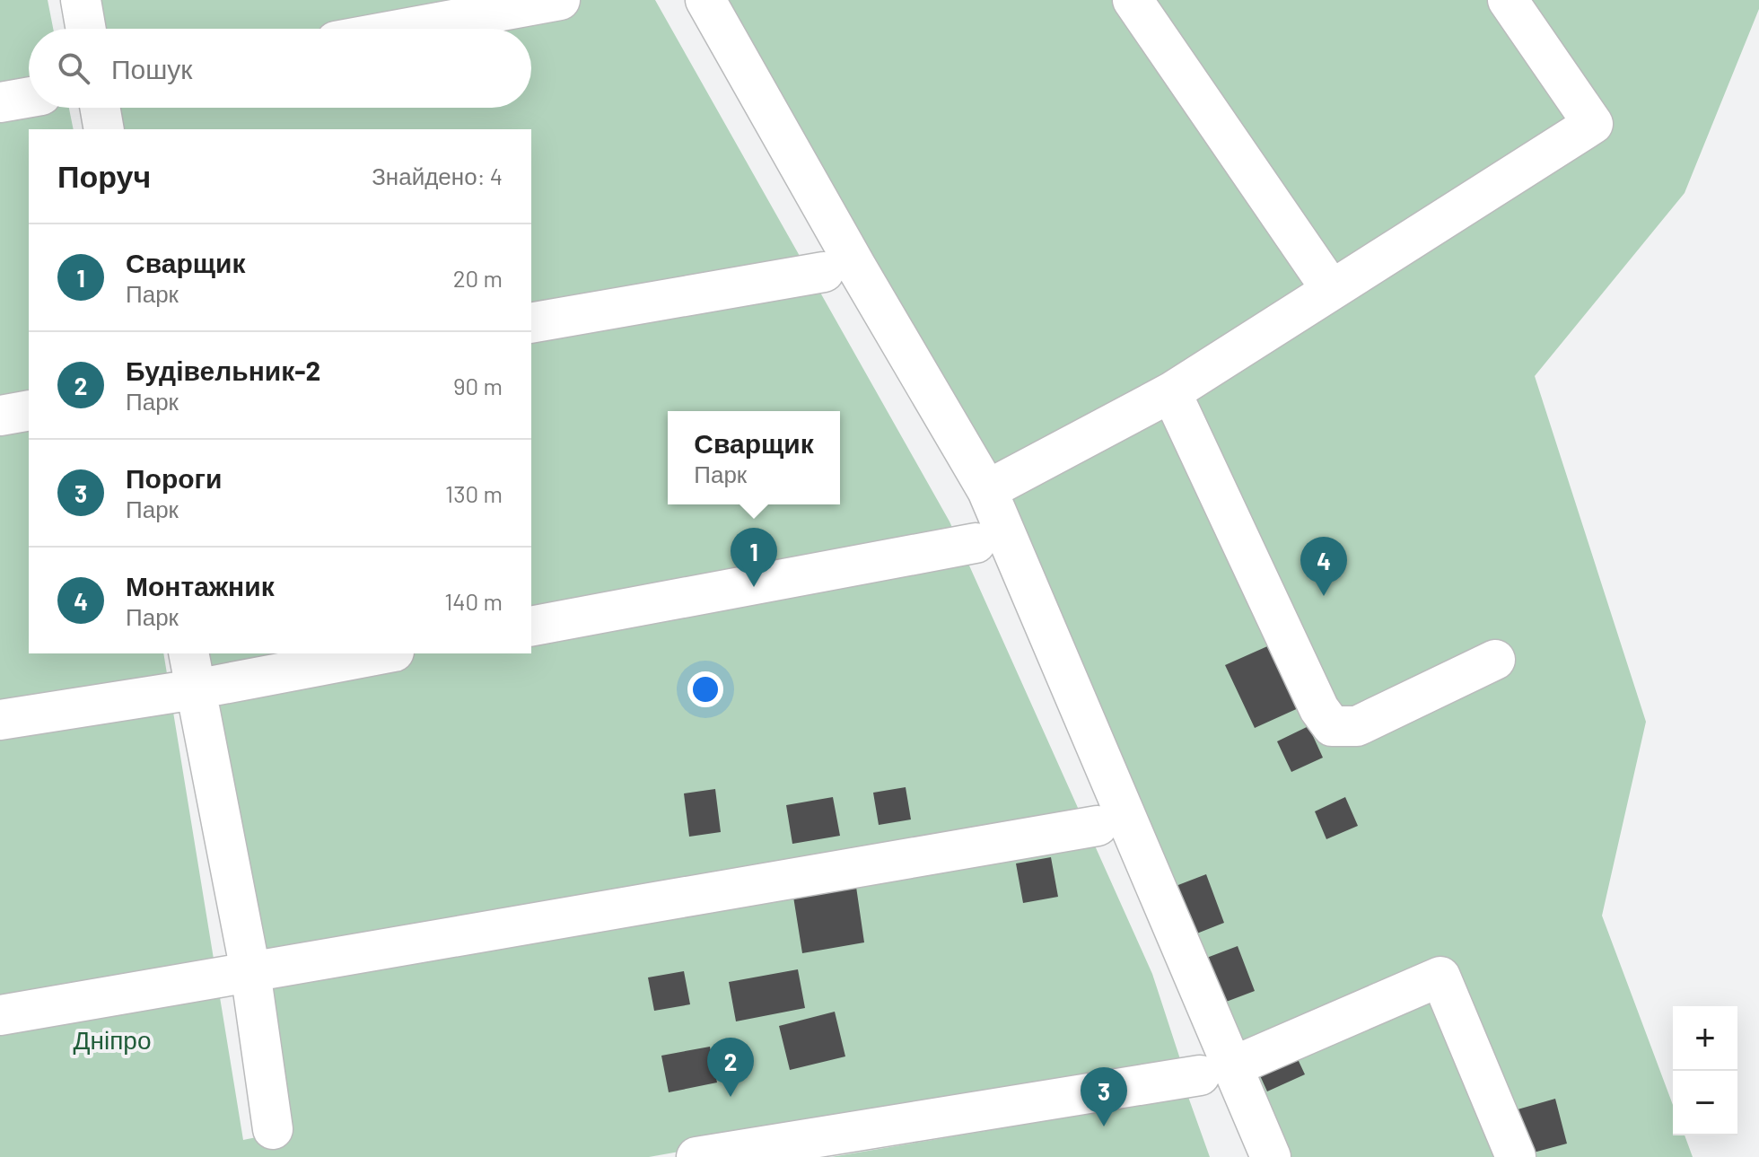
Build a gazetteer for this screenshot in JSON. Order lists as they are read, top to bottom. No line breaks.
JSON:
{"parks":["Дніпро"],"page":{"search":"Пошук","heading":["Поруч","Знайдено: 4"],"list":[{"mark":"1","name":"Сварщик","note":"Парк","value":"20 m"},{"mark":"2","name":"Будівельник-2","note":"Парк","value":"90 m"},{"mark":"3","name":"Пороги","note":"Парк","value":"130 m"},{"mark":"4","name":"Монтажник","note":"Парк","value":"140 m"}],"popup":["Сварщик","Парк"],"pins":["1","4","2","3"],"map_buttons":["+","−"]}}
